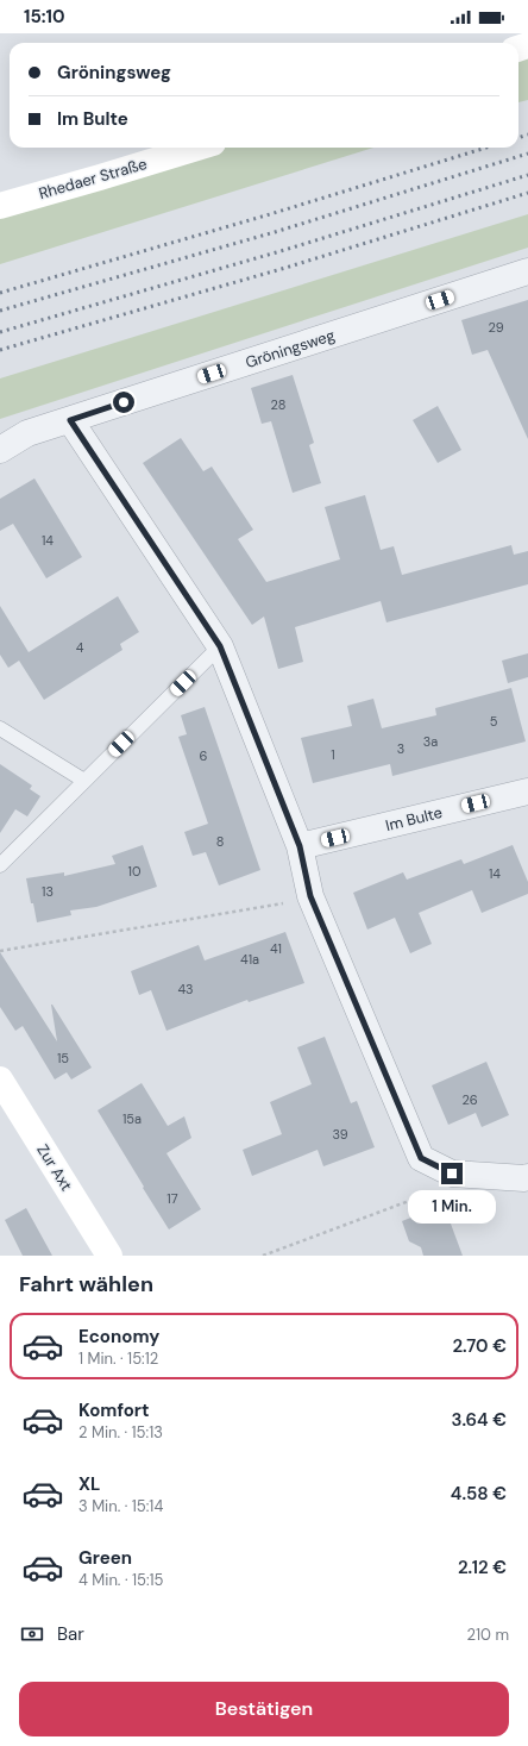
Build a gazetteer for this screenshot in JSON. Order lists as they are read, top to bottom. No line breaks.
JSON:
{"streets":{"street":["Rhedaer Straße","Gröningsweg","Im Bulte","Zur Axt"]},"house_numbers":["29","28","14","4","5","3a","3","1","6","8","10","14","13","41","41a","43","15","26","15a","39","17"],"page":{"status":"15:10","banner":["Gröningsweg","Im Bulte"],"bubble":"1 Min.","heading":"Fahrt wählen","list":[{"name":"Economy","note":"1 Min. · 15:12","value":"2.70 €"},{"name":"Komfort","note":"2 Min. · 15:13","value":"3.64 €"},{"name":"XL","note":"3 Min. · 15:14","value":"4.58 €"},{"name":"Green","note":"4 Min. · 15:15","value":"2.12 €"}],"pay":["Bar","210 m"],"buttons":"Bestätigen"}}
